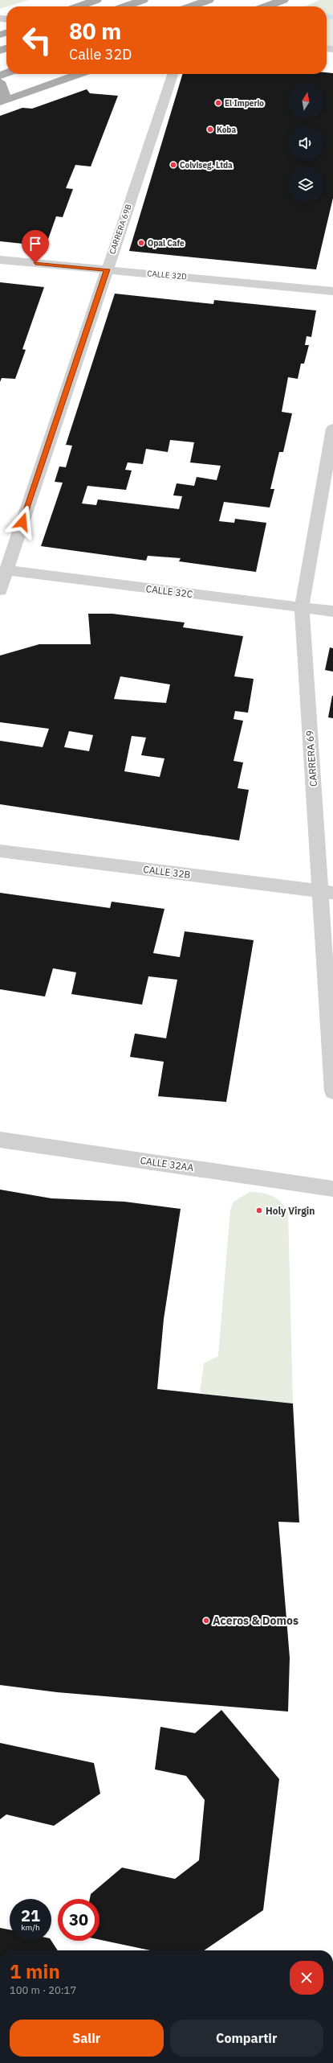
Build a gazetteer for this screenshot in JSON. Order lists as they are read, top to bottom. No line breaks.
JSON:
{"streets":{"street":["CARRERA 69B","CALLE 32D","CALLE 32C","CARRERA 69","CALLE 32B","CALLE 32AA"]},"crossings":[["CARRERA 69B","CALLE 32D"],["CARRERA 69B","CALLE 32C"],["CALLE 32C","CARRERA 69"],["CARRERA 69","CALLE 32B"]],"places":["El Imperio","Koba","Colviseg. Ltda","Opal Cafe","Holy Virgin","Aceros & Domos"],"north":"top","page":{"turn":["80 m","Calle 32D"],"speed":"21 km/h","limit":"30","heading":["1 min","100 m · 20:17"],"buttons":["Salir","Compartir"]}}
